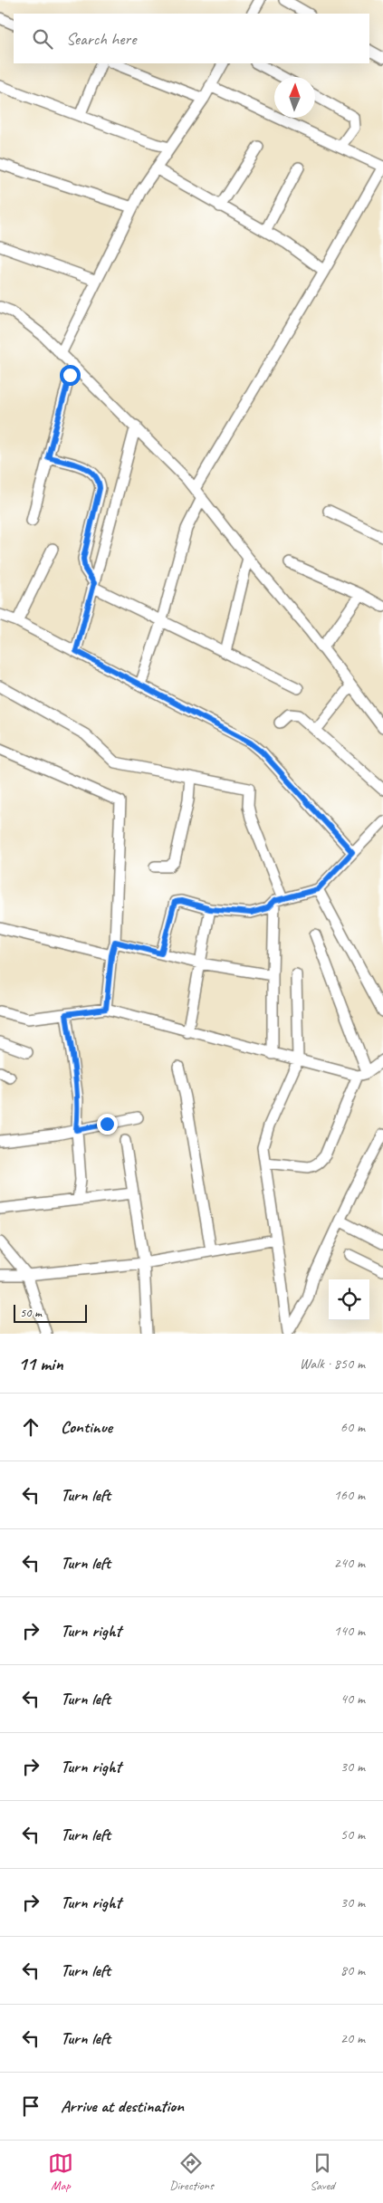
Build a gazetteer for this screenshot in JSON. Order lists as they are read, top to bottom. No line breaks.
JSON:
{"scale_bar":"50 m","north":"top","page":{"search":"Search here","scale":"50 m","heading":["11 min","Walk · 850 m"],"list":[["Continue","60 m"],["Turn left","160 m"],["Turn left","240 m"],["Turn right","140 m"],["Turn left","40 m"],["Turn right","30 m"],["Turn left","50 m"],["Turn right","30 m"],["Turn left","80 m"],["Turn left","20 m"],"Arrive at destination"],"nav":["Map","Directions","Saved"]}}
